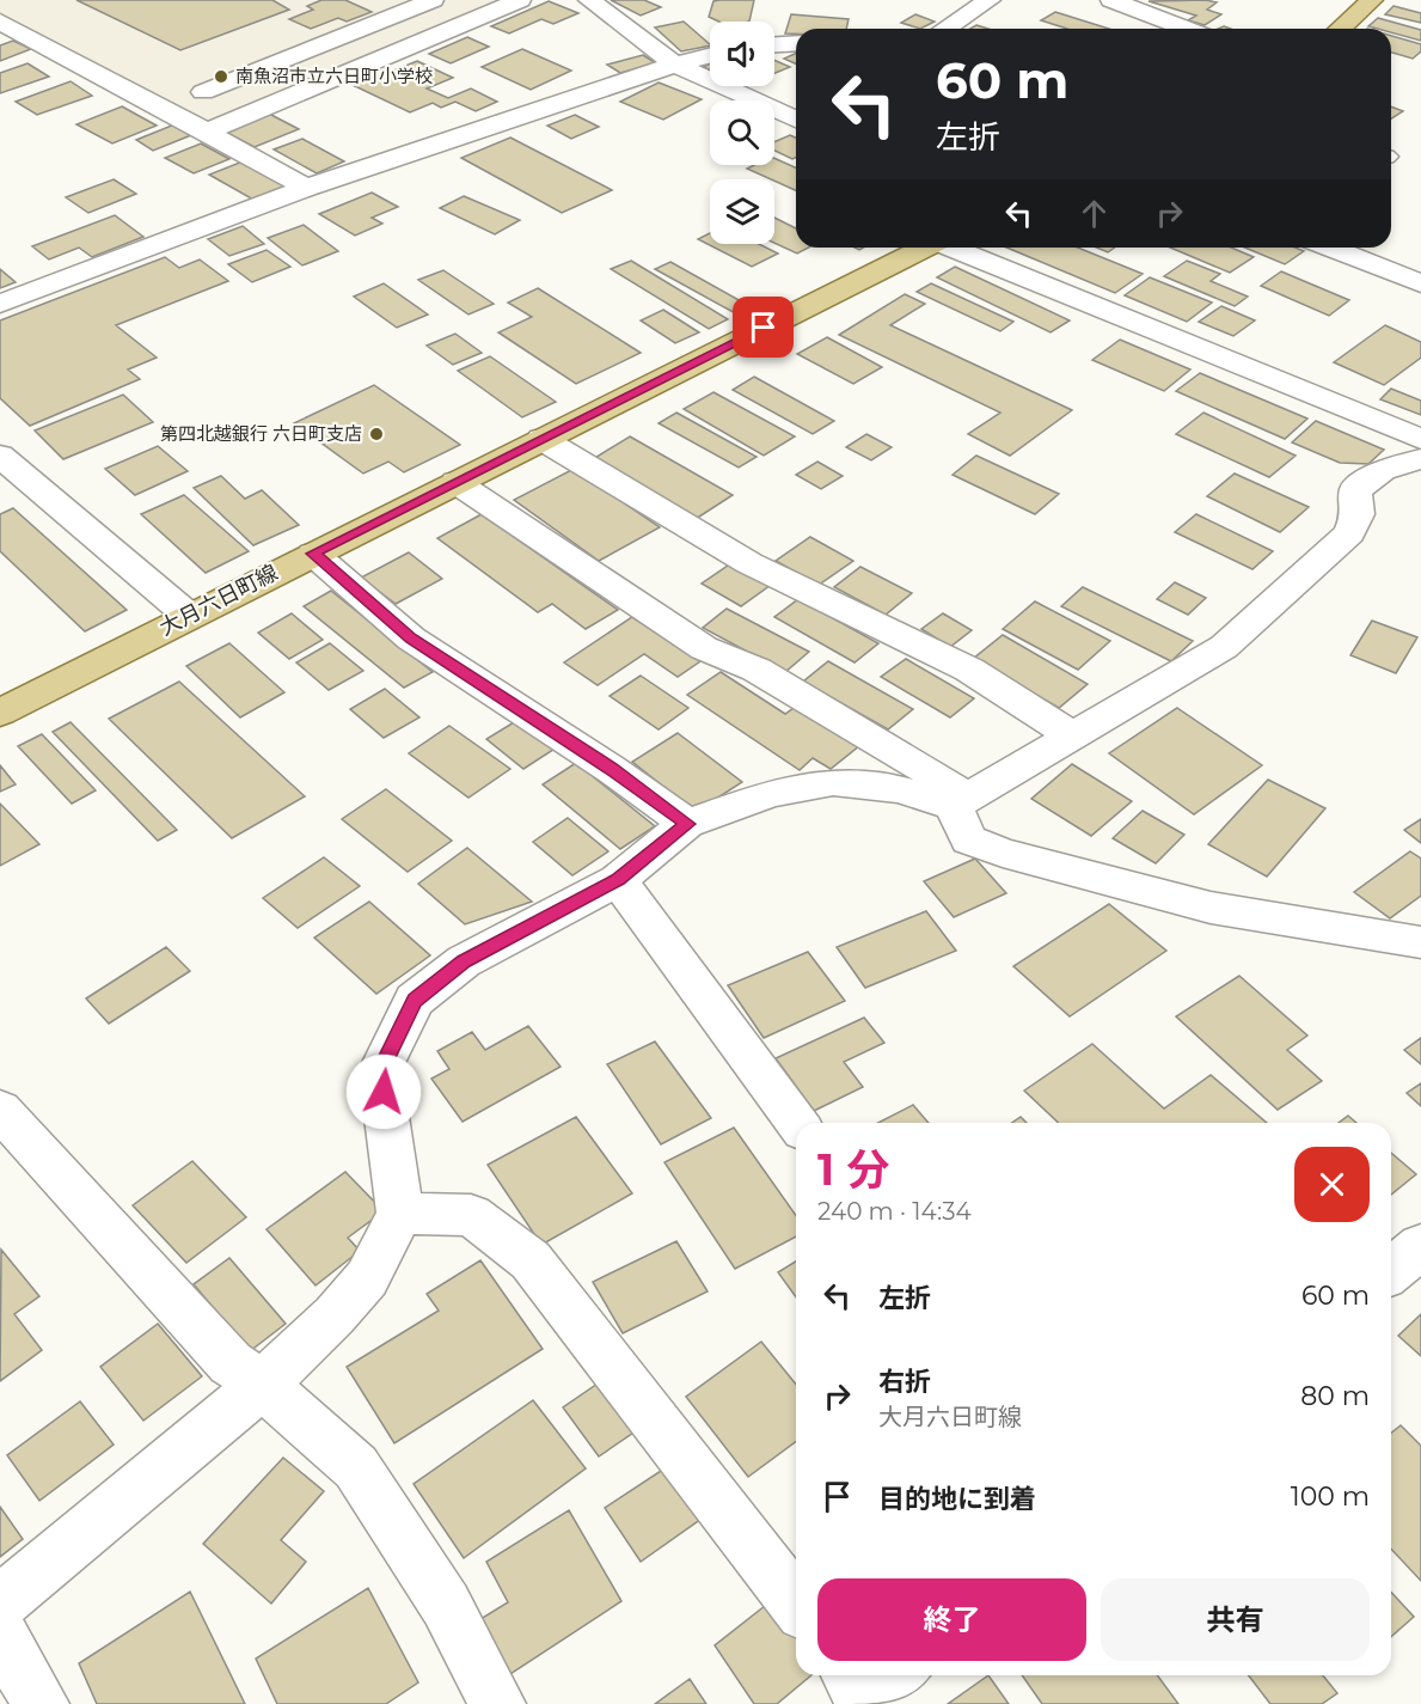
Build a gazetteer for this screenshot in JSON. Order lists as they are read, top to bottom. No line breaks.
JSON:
{"streets":{"main road":["大月六日町線"]},"places":["南魚沼市立六日町小学校","第四北越銀行 六日町支店"],"page":{"turn":["60 m","左折"],"heading":["1 分","240 m · 14:34"],"list":[{"name":"左折","value":"60 m"},{"name":"右折","note":"大月六日町線","value":"80 m"},{"name":"目的地に到着","value":"100 m"}],"buttons":["終了","共有"]}}
